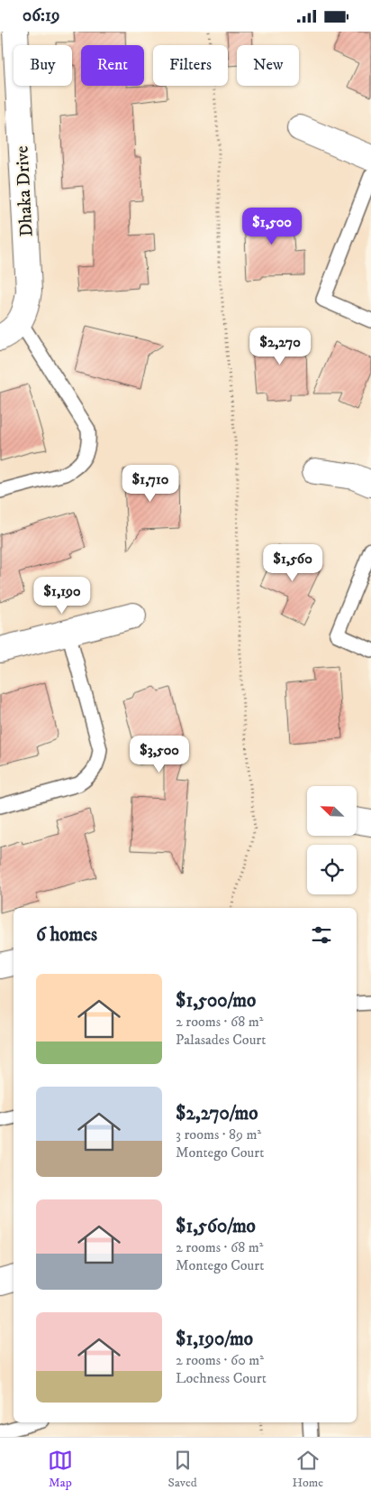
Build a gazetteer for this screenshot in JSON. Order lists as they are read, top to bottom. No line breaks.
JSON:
{"streets":{"street":["Dhaka Drive"]},"north":"top left","page":{"status":"06:19","chip":["Buy","Rent","Filters","New"],"price":["$1,500","$2,270","$1,710","$1,560","$1,190","$3,500"],"heading":"6 homes","list":[{"name":"$1,500/mo","note":"2 rooms · 68 m² · Palasades Court"},{"name":"$2,270/mo","note":"3 rooms · 89 m² · Montego Court"},{"name":"$1,560/mo","note":"2 rooms · 68 m² · Montego Court"},{"name":"$1,190/mo","note":"2 rooms · 60 m² · Lochness Court"}],"tabs":["Map","Saved","Home"]}}
